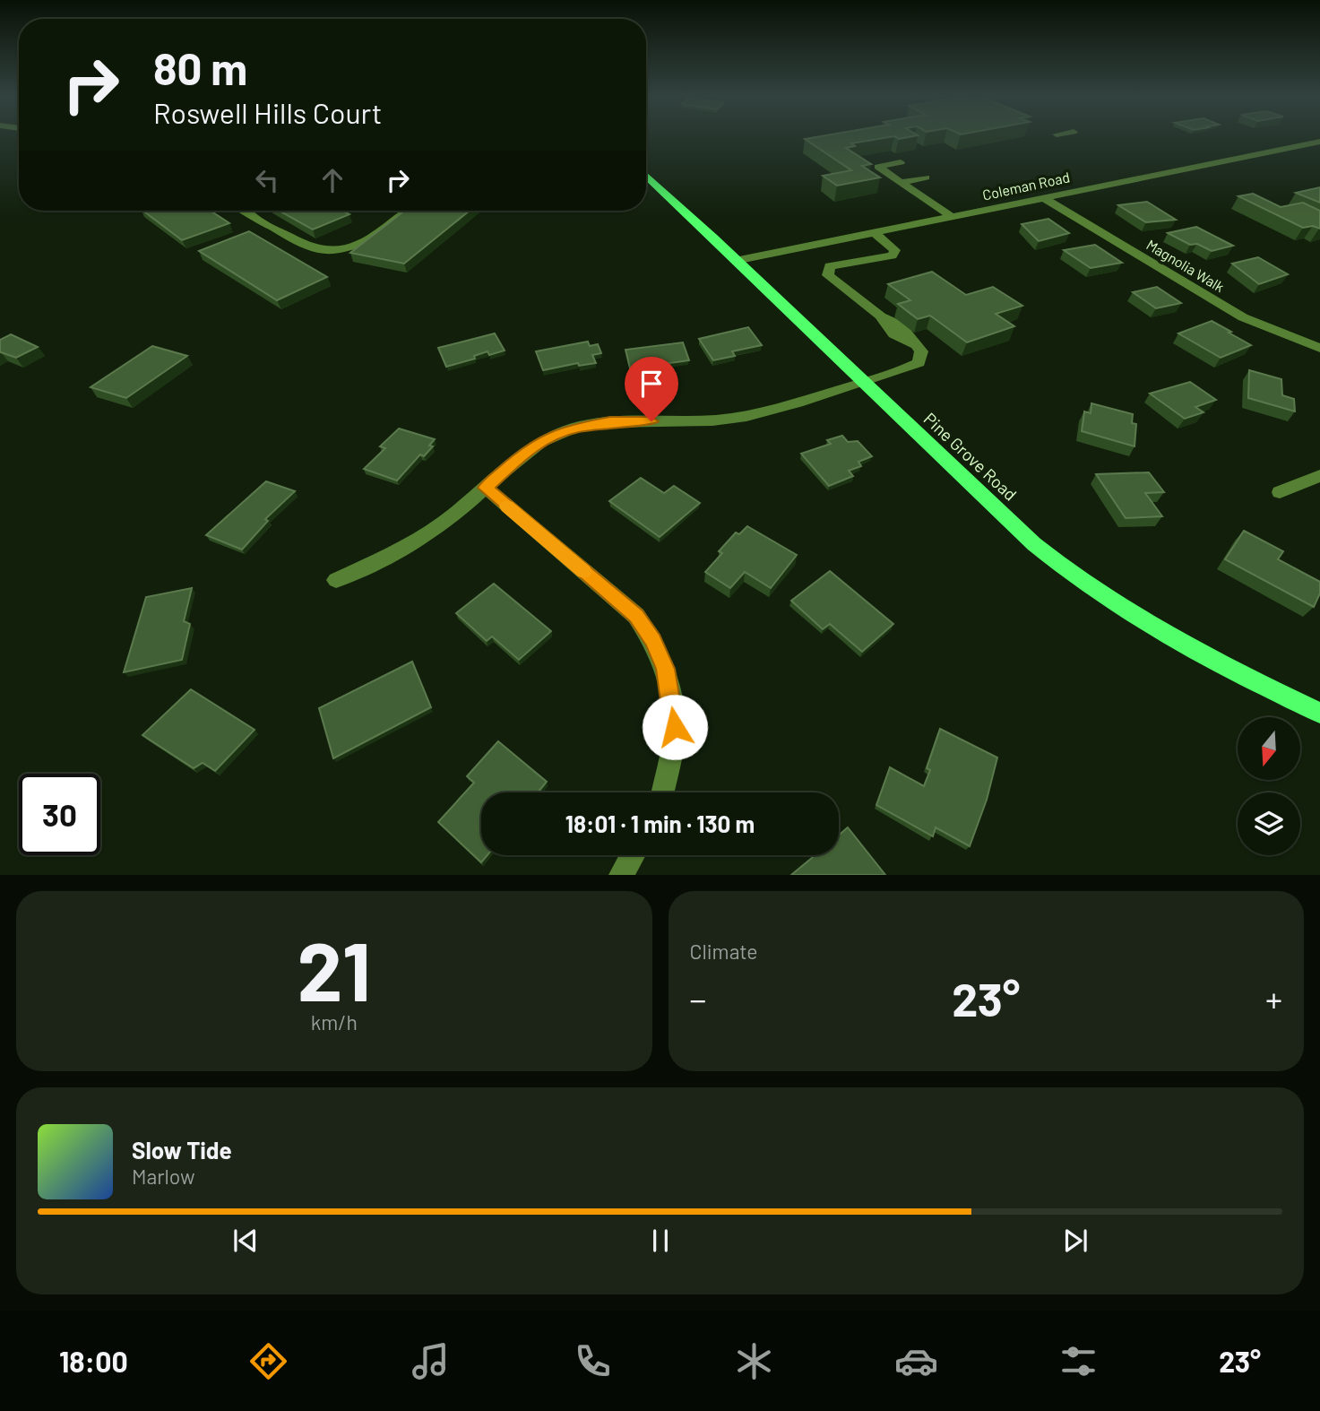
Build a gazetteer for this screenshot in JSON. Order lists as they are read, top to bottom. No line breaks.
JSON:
{"streets":{"main road":["Pine Grove Road"],"street":["Coleman Road","Magnolia Walk"]},"crossings":[["Coleman Road","Magnolia Walk"],["Coleman Road","Pine Grove Road"]],"north":"bottom","page":{"turn":["80 m","Roswell Hills Court"],"limit":"30","trip":"18:01 · 1 min · 130 m","tile":[["21","km/h"],"Climate"],"heat":["−","23°","+"],"song":["Slow Tide","Marlow"],"tabs":["18:00","23°"]}}
